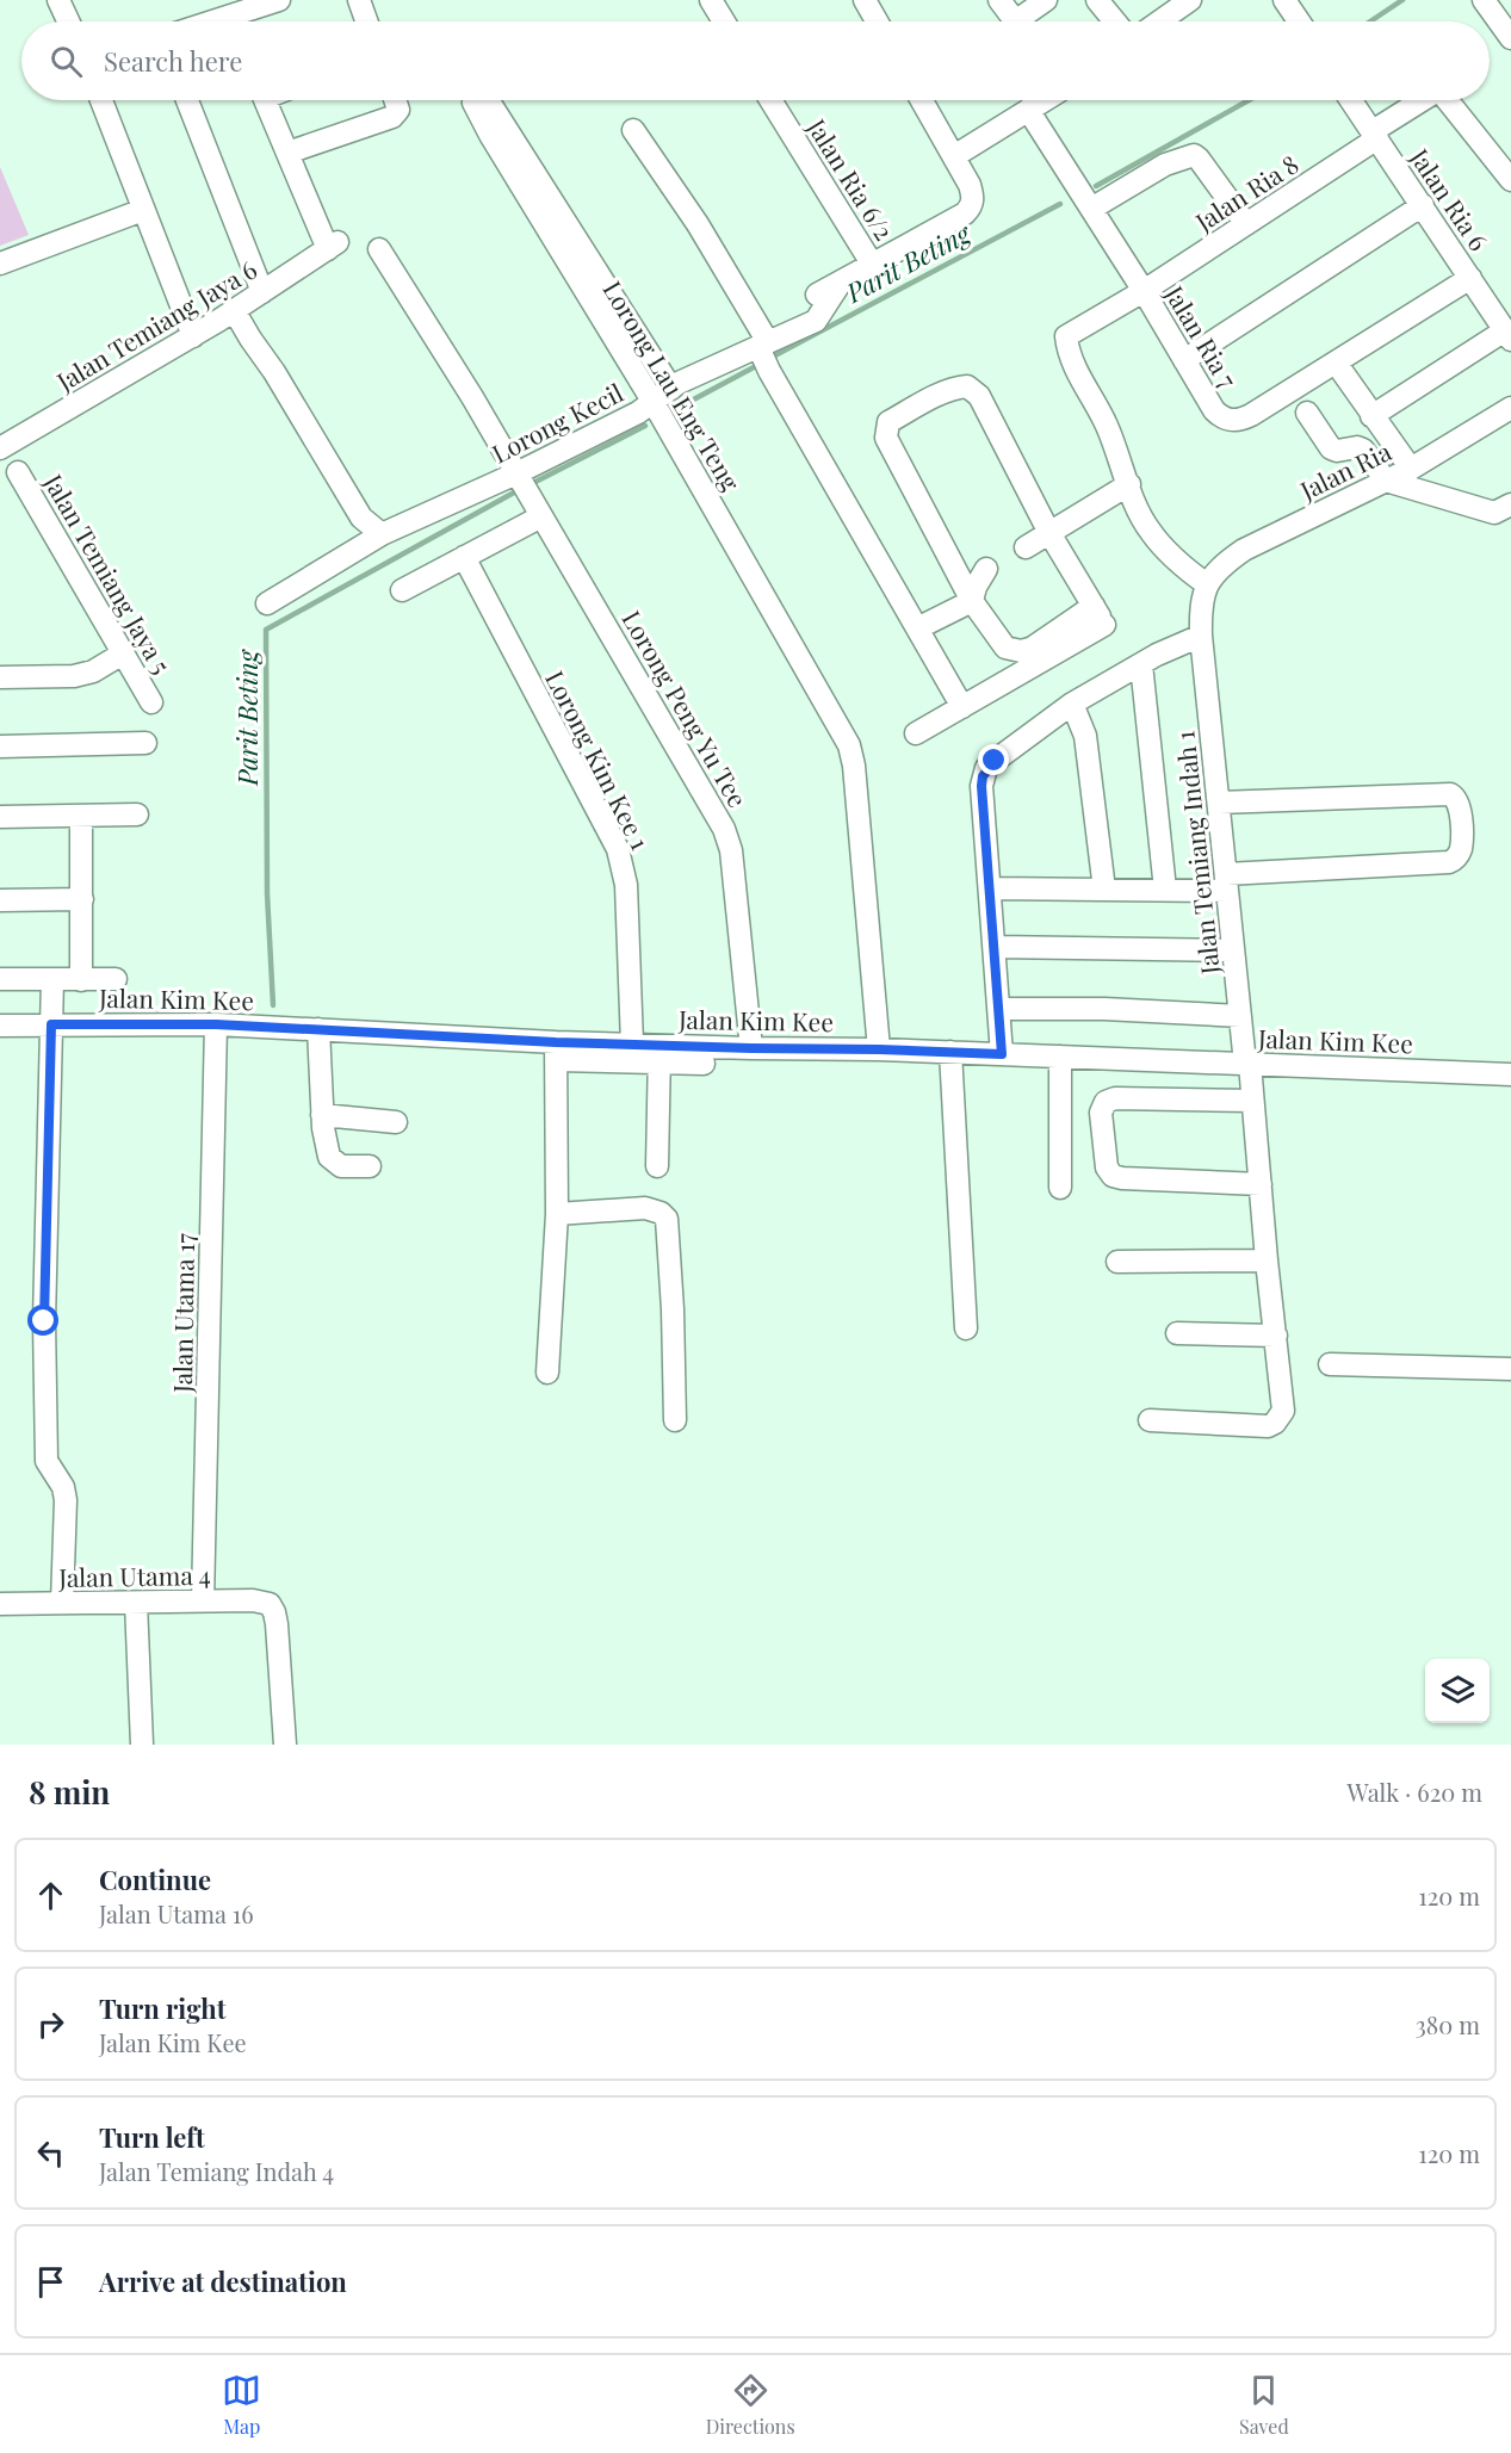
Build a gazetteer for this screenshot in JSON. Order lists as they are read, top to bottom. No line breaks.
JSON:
{"streets":{"street":["Jalan Ria 6/2","Jalan Ria 8","Jalan Ria 6","Jalan Temiang Jaya 6","Jalan Ria 7","Lorong Lau Eng Teng","Lorong Kecil","Jalan Ria","Jalan Temiang Jaya 5","Lorong Peng Yu Tee","Lorong Kim Kee 1","Jalan Temiang Indah 1","Jalan Kim Kee","Jalan Utama 17","Jalan Utama 4"]},"crossings":[["Jalan Ria 8","Jalan Ria 6"],["Jalan Ria 8","Jalan Ria 7"],["Jalan Ria 6","Jalan Ria 7"],["Lorong Lau Eng Teng","Lorong Kecil"],["Lorong Lau Eng Teng","Jalan Kim Kee"],["Lorong Kecil","Lorong Peng Yu Tee"],["Jalan Ria","Jalan Temiang Indah 1"],["Lorong Peng Yu Tee","Jalan Kim Kee"],["Lorong Kim Kee 1","Jalan Kim Kee"],["Jalan Temiang Indah 1","Jalan Kim Kee"],["Jalan Kim Kee","Jalan Utama 17"],["Jalan Utama 17","Jalan Utama 4"]],"water":["Parit Beting"],"page":{"search":"Search here","heading":["8 min","Walk · 620 m"],"list":[["Continue","Jalan Utama 16","120 m"],["Turn right","Jalan Kim Kee","380 m"],["Turn left","Jalan Temiang Indah 4","120 m"],"Arrive at destination"],"nav":["Map","Directions","Saved"]}}
